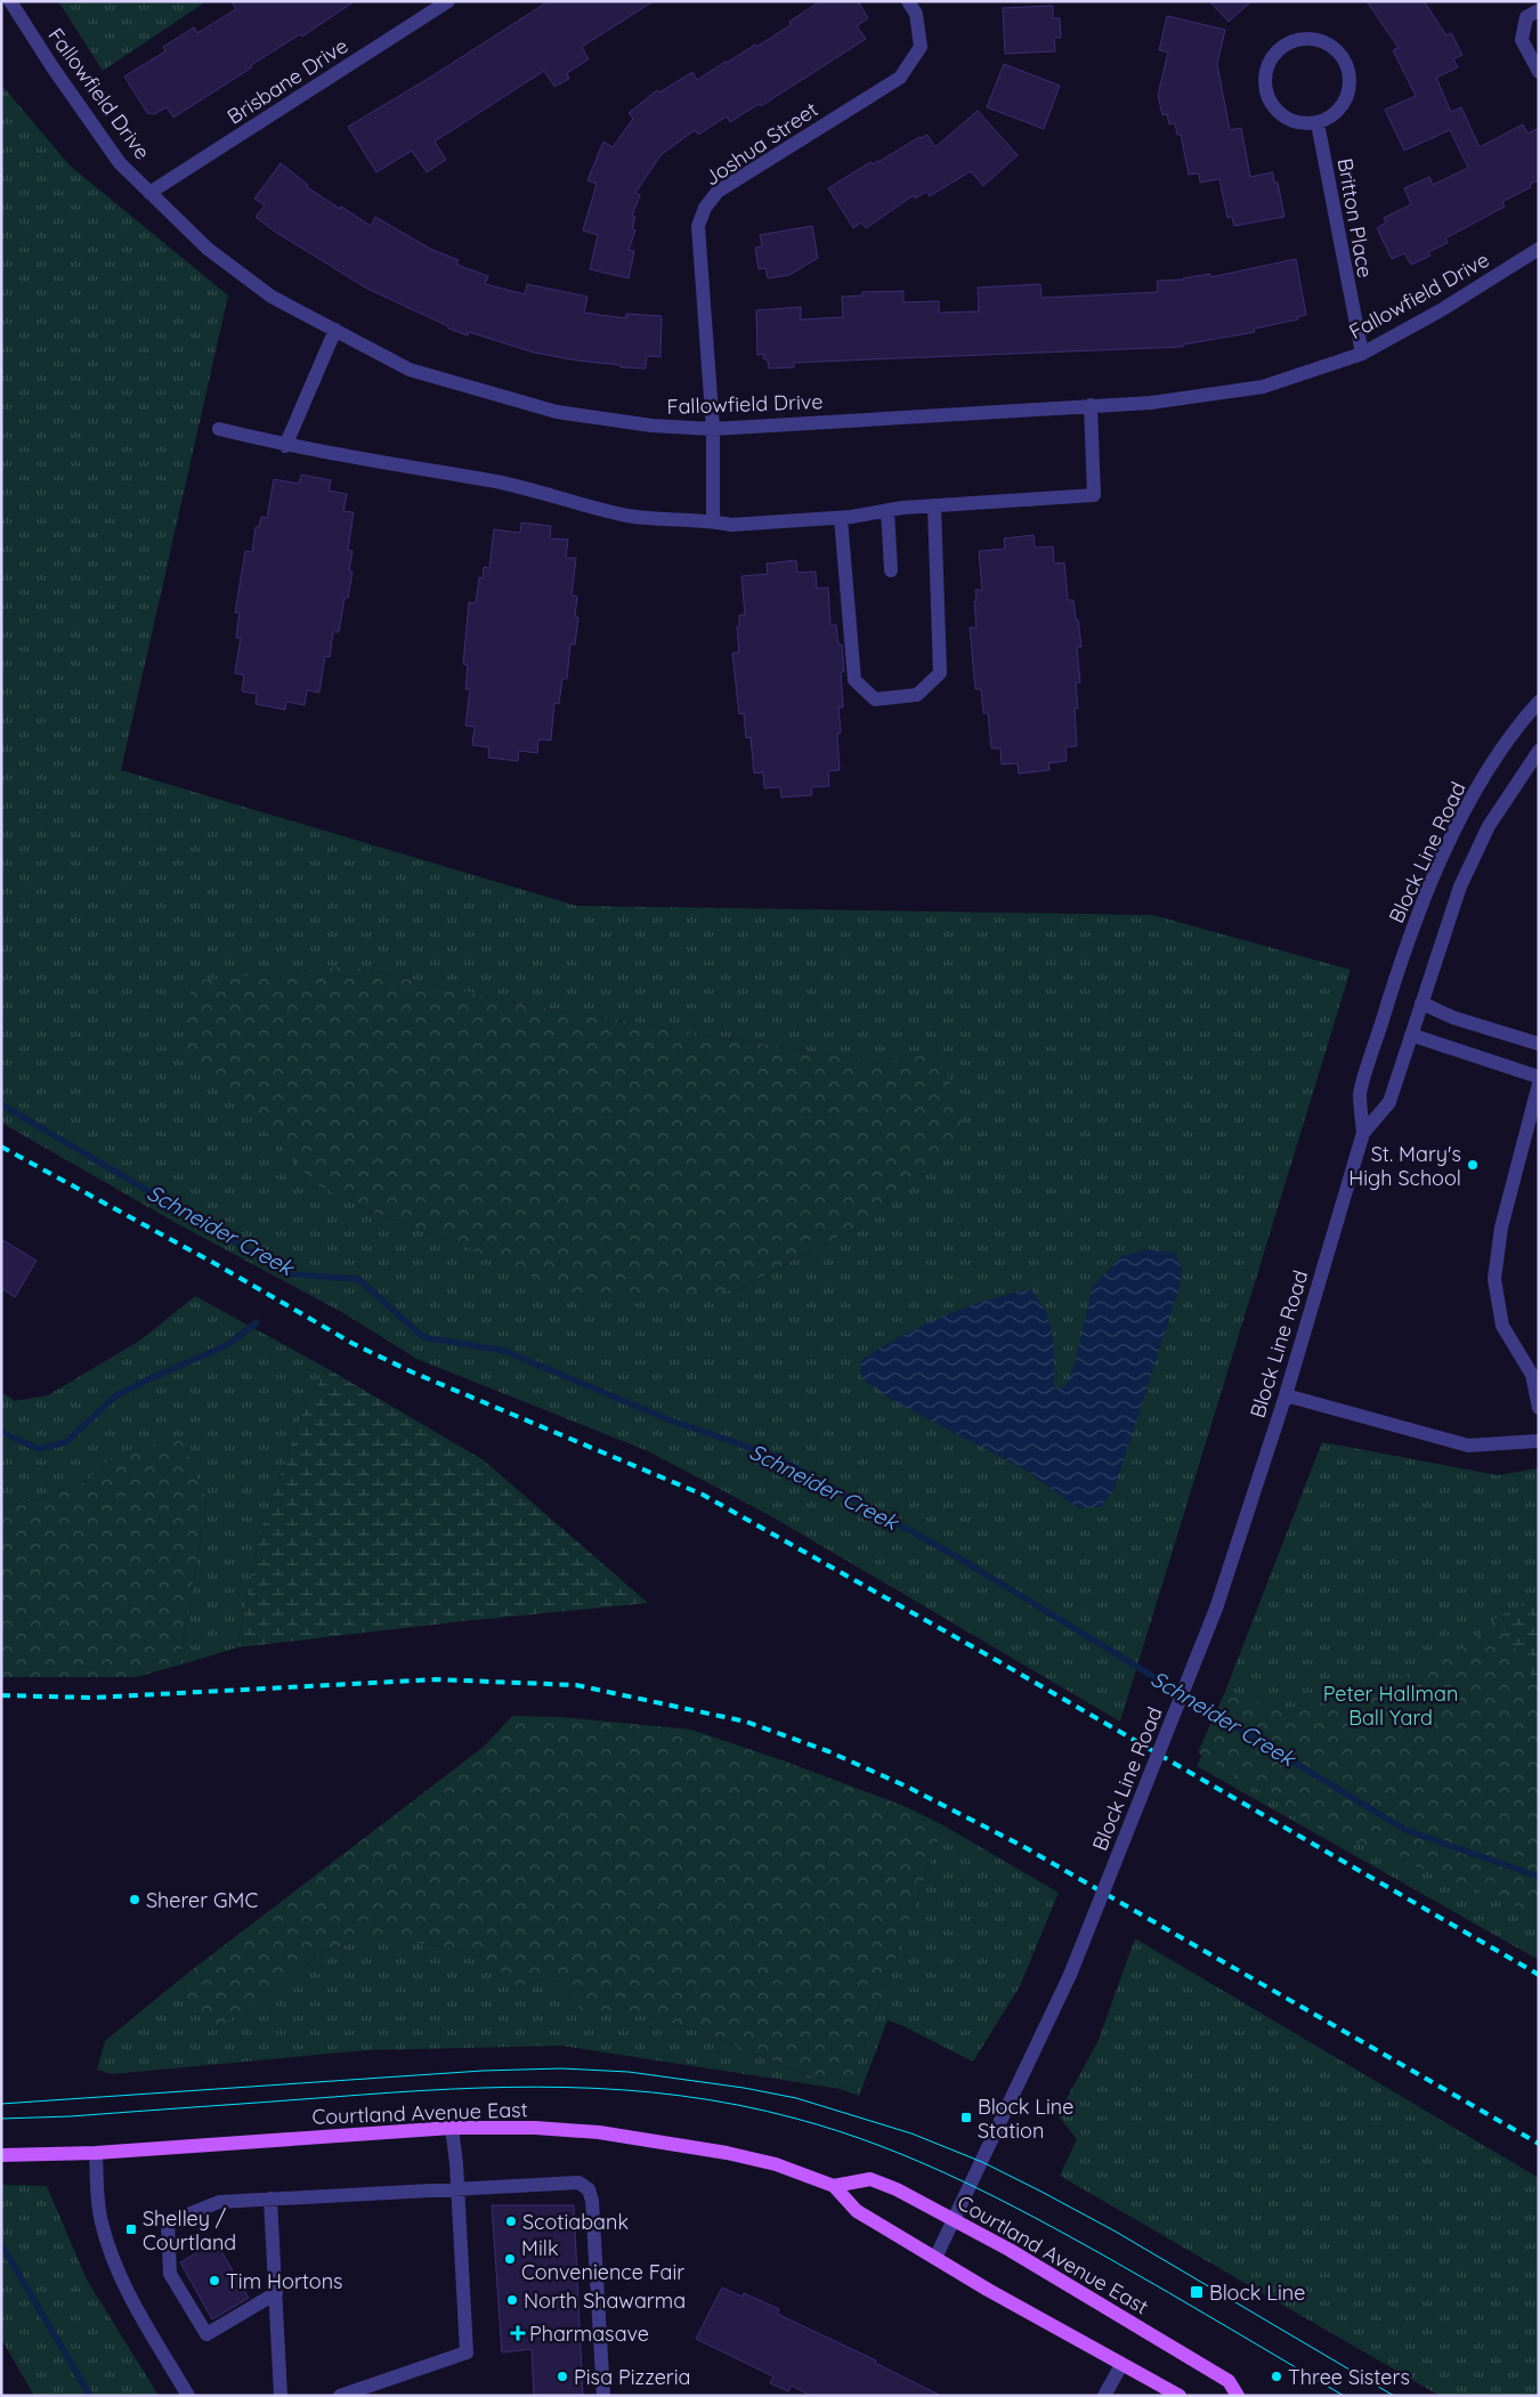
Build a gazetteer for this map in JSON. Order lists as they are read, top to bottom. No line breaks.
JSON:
{"streets":{"main road":["Courtland Avenue East"],"street":["Brisbane Drive","Fallowfield Drive","Joshua Street","Britton Place","Block Line Road"]},"crossings":[["Brisbane Drive","Fallowfield Drive"],["Fallowfield Drive","Joshua Street"],["Fallowfield Drive","Britton Place"],["Block Line Road","Courtland Avenue East"]],"water":["Schneider Creek"],"parks":["Peter Hallman Ball Yard"],"places":{"other":["St. Mary's High School","Sherer GMC","Scotiabank","Milk Convenience Fair","Tim Hortons","North Shawarma","Pisa Pizzeria","Three Sisters"],"transit":["Block Line Station","Shelley / Courtland","Block Line"],"health":["Pharmasave"]}}
